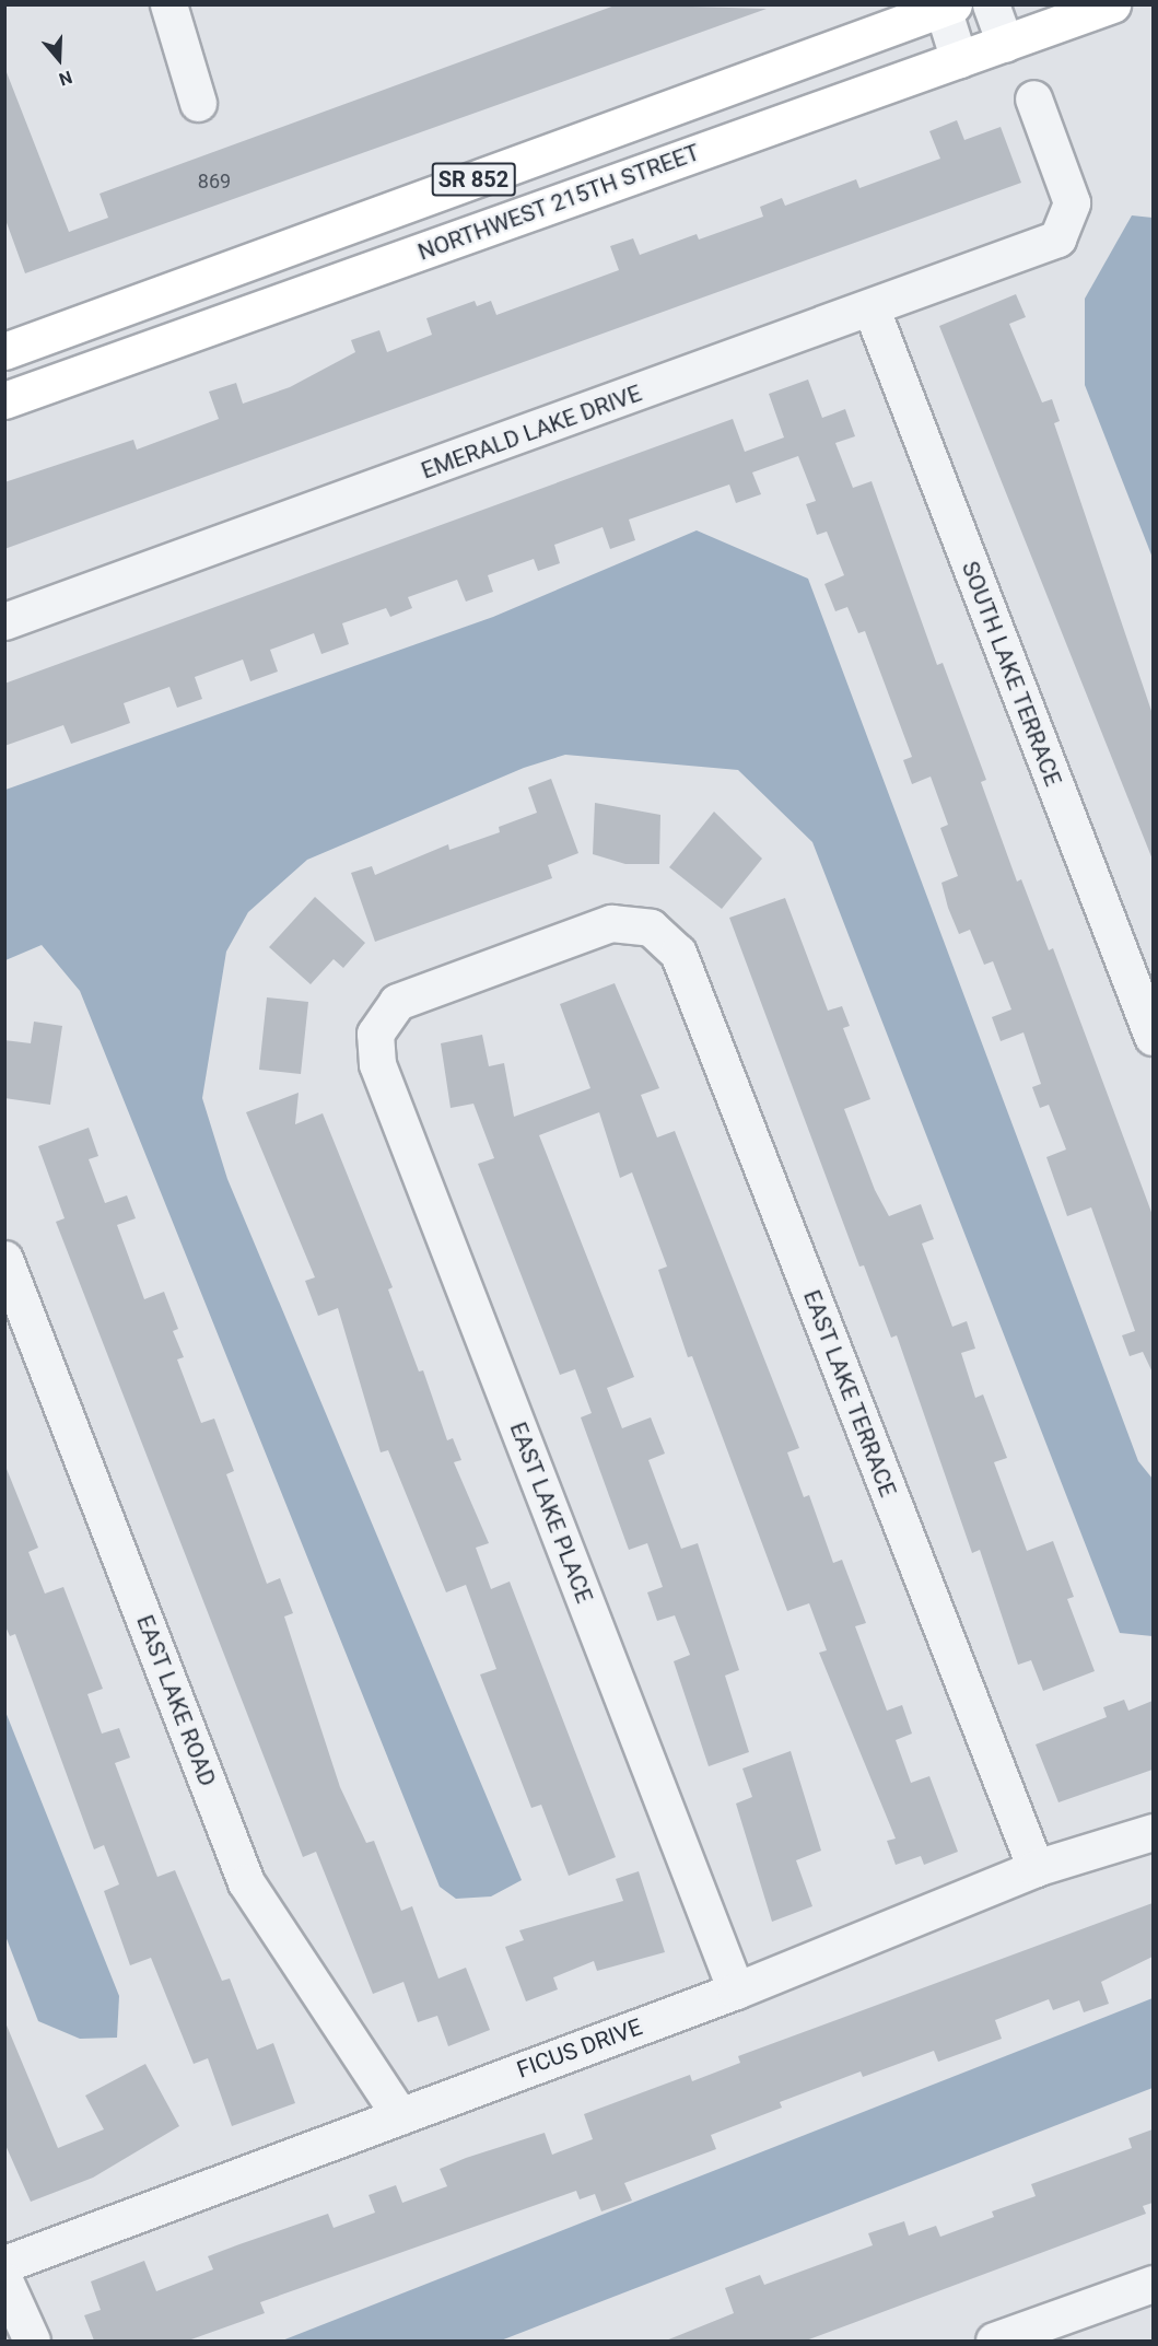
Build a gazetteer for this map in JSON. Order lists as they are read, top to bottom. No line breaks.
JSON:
{"streets":{"main road":["SR 852","NORTHWEST 215TH STREET"],"street":["EMERALD LAKE DRIVE","SOUTH LAKE TERRACE","EAST LAKE TERRACE","EAST LAKE PLACE","EAST LAKE ROAD","FICUS DRIVE"]},"crossings":[["EMERALD LAKE DRIVE","SOUTH LAKE TERRACE"],["EAST LAKE TERRACE","EAST LAKE PLACE"],["EAST LAKE TERRACE","FICUS DRIVE"],["EAST LAKE PLACE","FICUS DRIVE"],["EAST LAKE ROAD","FICUS DRIVE"]],"house_numbers":["869"],"north":"bottom"}
